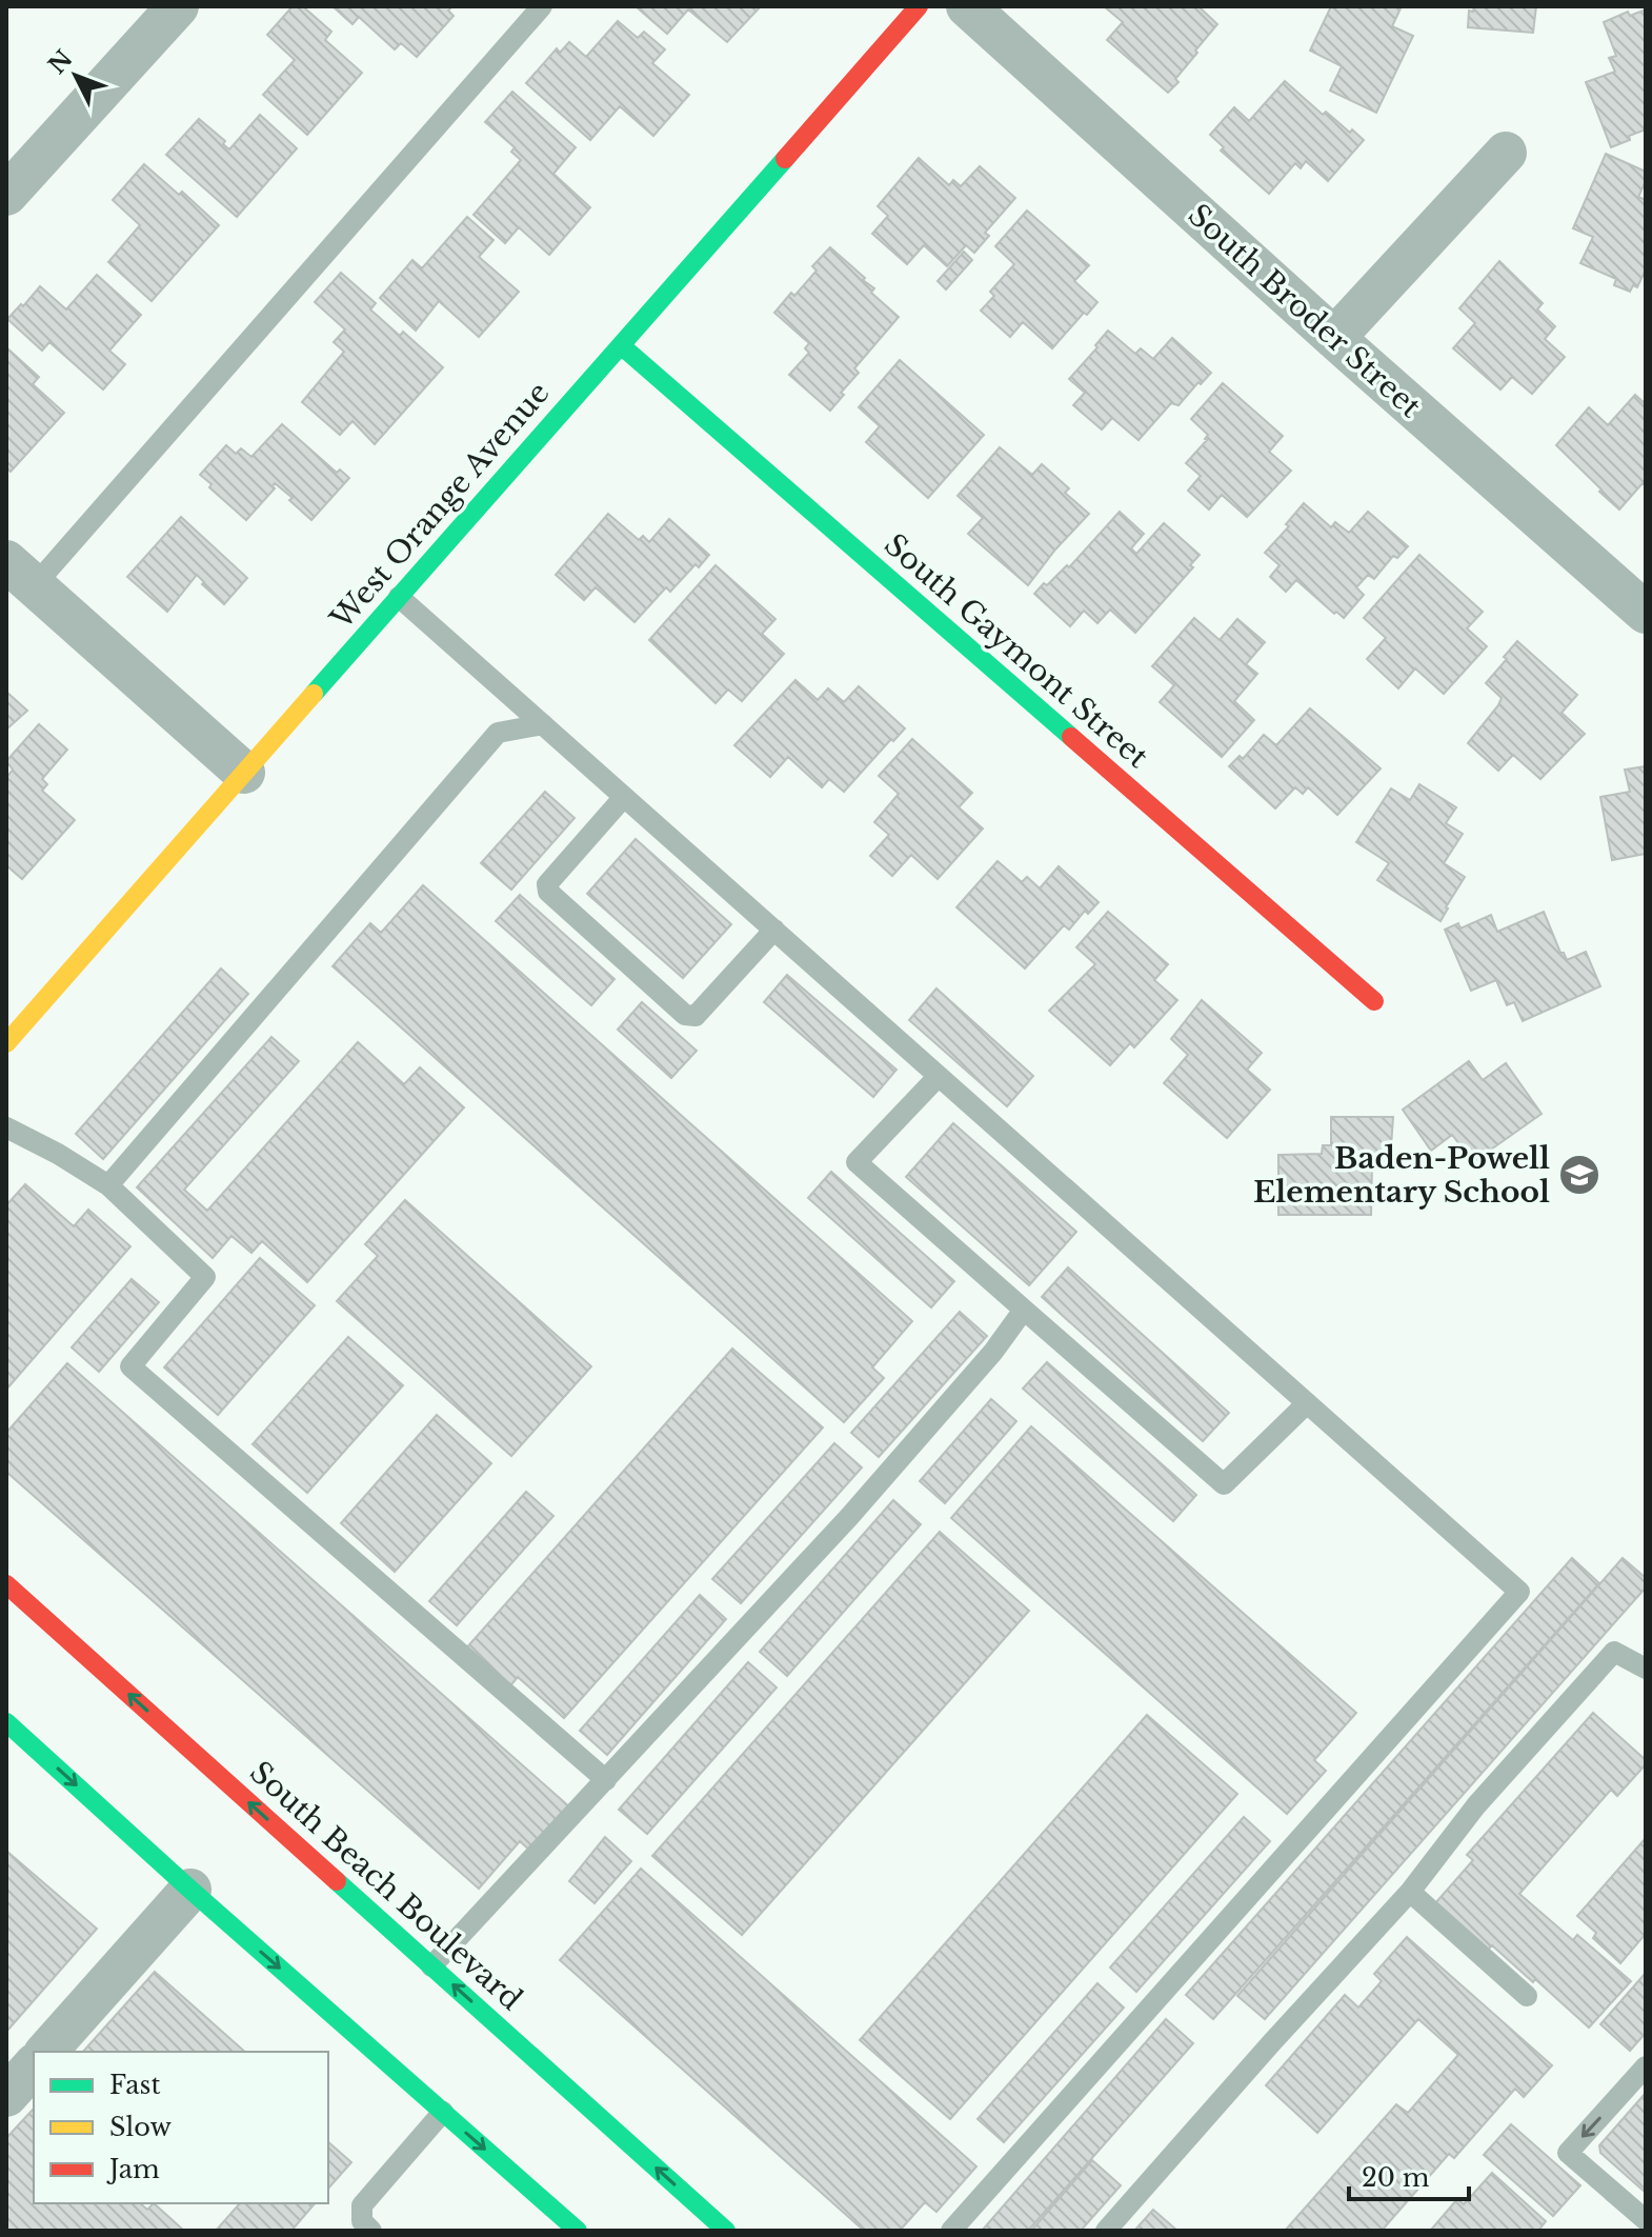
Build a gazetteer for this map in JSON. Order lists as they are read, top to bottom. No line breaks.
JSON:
{"streets":{"street":["South Broder Street","West Orange Avenue","South Gaymont Street","South Beach Boulevard"]},"crossings":[["West Orange Avenue","South Gaymont Street"]],"places":{"school or university":["Baden-Powell Elementary School"]},"legend":["Fast","Slow","Jam"],"scale_bar":"20 m","north":"top left"}
